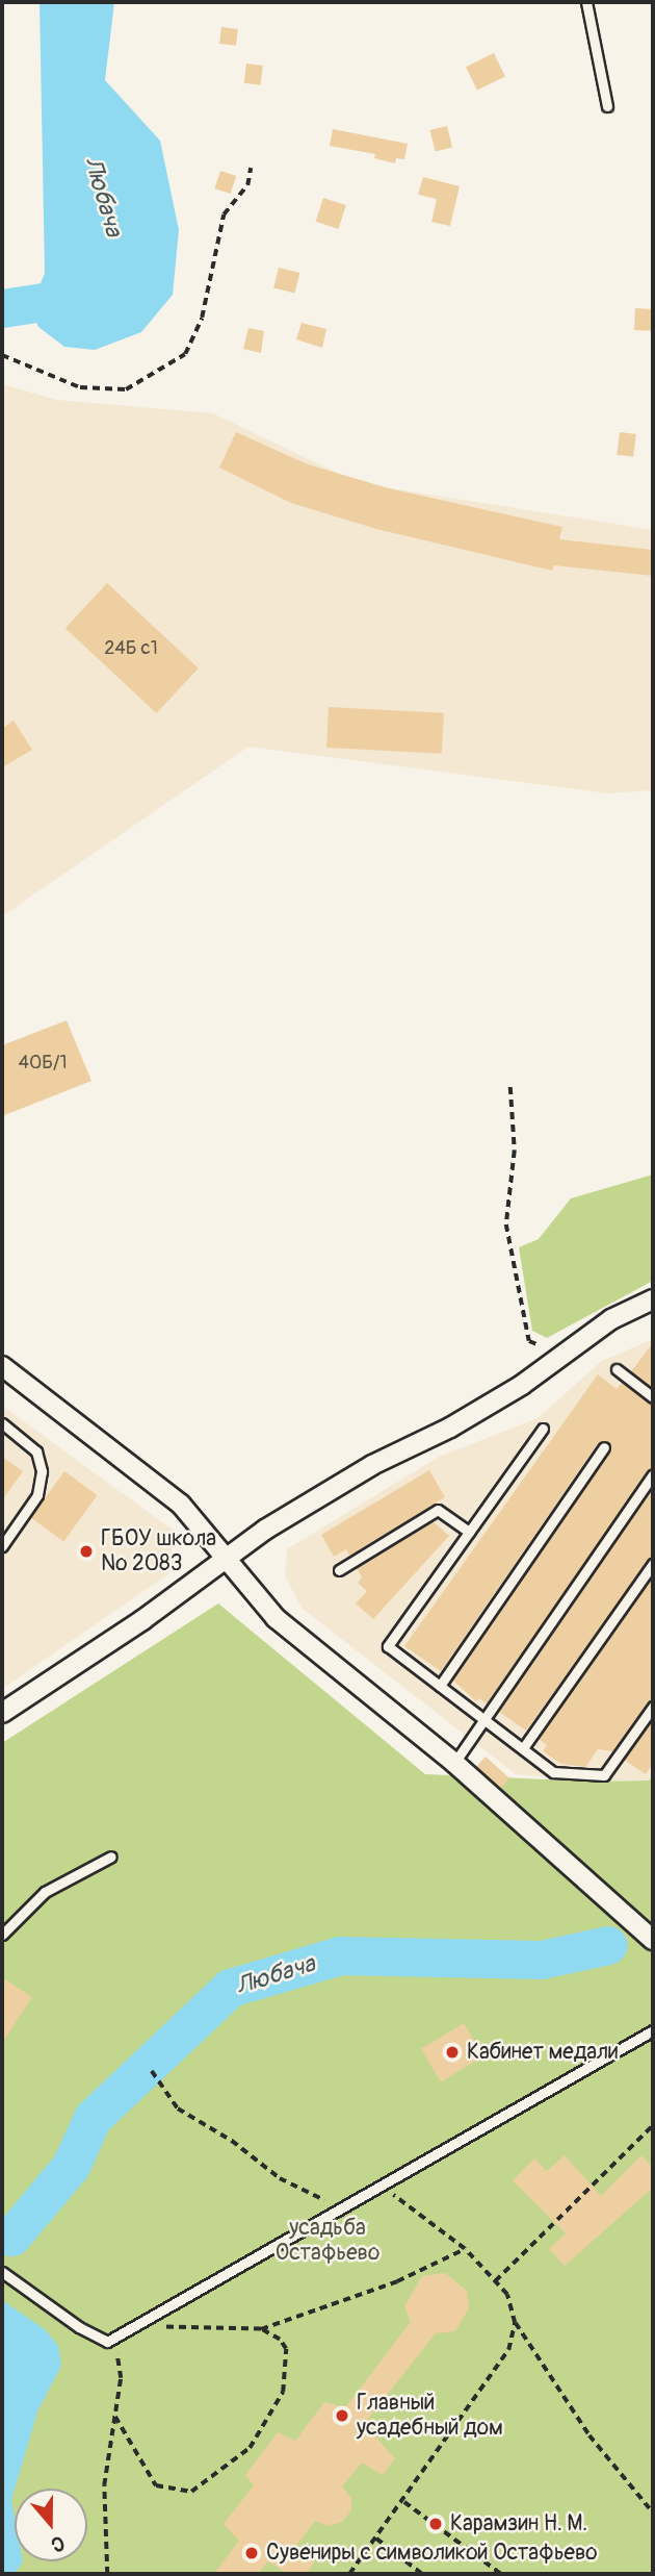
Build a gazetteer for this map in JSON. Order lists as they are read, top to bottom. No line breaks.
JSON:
{"water":["Любача"],"parks":["усадьба Остафьево"],"places":["ГБОУ школа № 2083","Кабинет медали","Главный усадебный дом","Карамзин Н. М.","Сувениры с символикой Остафьево"],"house_numbers":["24Б с1","40Б/1"],"north":"bottom"}
